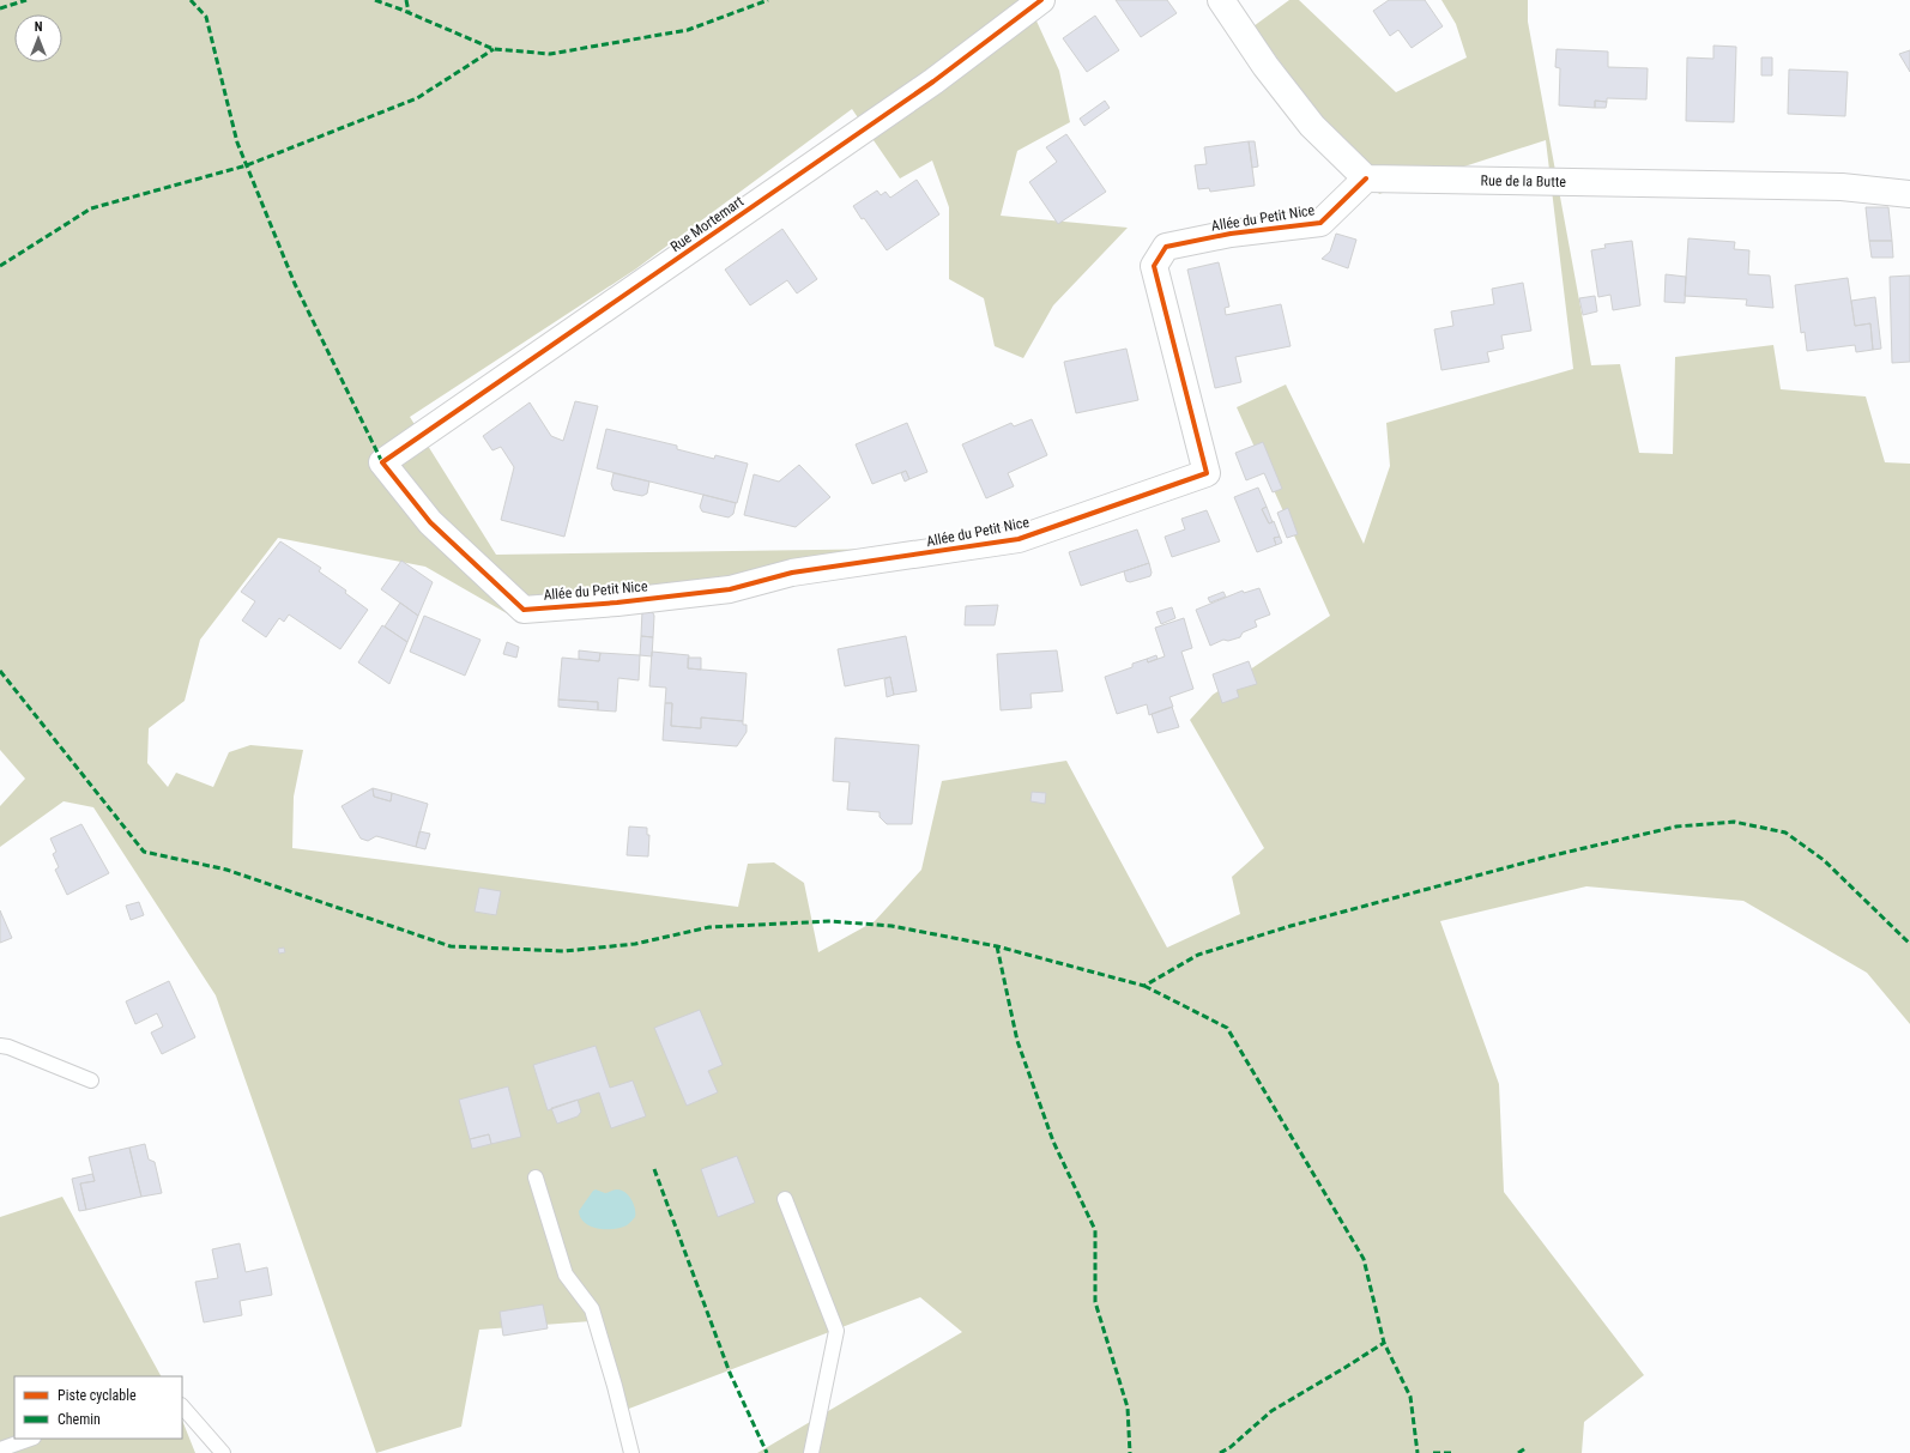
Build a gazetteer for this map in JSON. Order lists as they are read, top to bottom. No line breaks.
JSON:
{"streets":{"street":["Rue de la Butte","Allée du Petit Nice","Rue Mortemart"]},"crossings":[["Rue de la Butte","Allée du Petit Nice"],["Allée du Petit Nice","Rue Mortemart"]],"legend":["Piste cyclable","Chemin"],"north":"top"}
